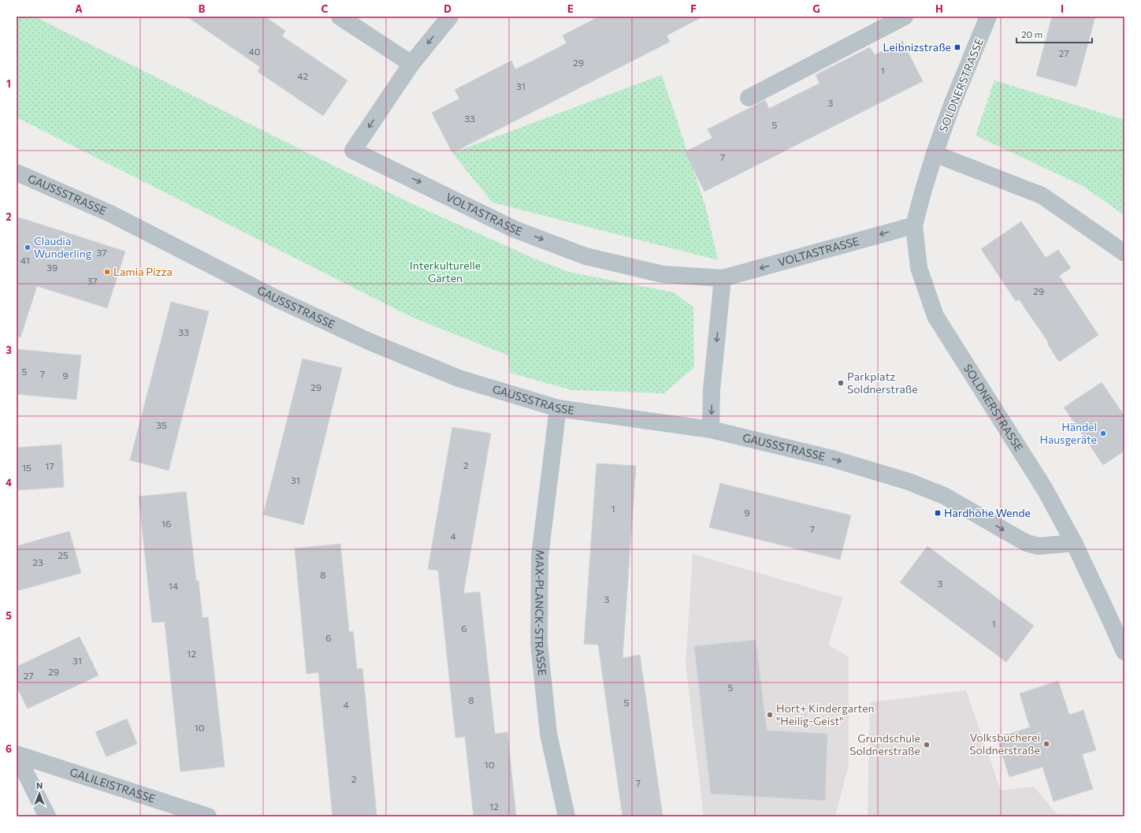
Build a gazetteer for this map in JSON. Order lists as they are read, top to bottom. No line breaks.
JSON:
{"streets":{"street":["SOLDNERSTRASSE","GAUSSSTRASSE","VOLTASTRASSE","MAX-PLANCK-STRASSE","GALILEISTRASSE"]},"crossings":[["SOLDNERSTRASSE","GAUSSSTRASSE"],["SOLDNERSTRASSE","VOLTASTRASSE"],["GAUSSSTRASSE","MAX-PLANCK-STRASSE"]],"parks":["Interkulturelle Gärten"],"places":{"transit":["Leibnizstraße","Hardhöhe Wende"],"other":["Claudia Wunderling","Lamia Pizza","Parkplatz Soldnerstraße","Händel Hausgeräte","Hort+ Kindergarten \"Heilig-Geist\"","Volksbücherei Soldnerstraße","Grundschule Soldnerstraße"]},"house_numbers":["40","27","29","1","42","31","3","33","5","7","37","41","39","37","29","33","5","7","9","29","35","2","17","15","31","1","9","16","7","4","25","23","8","3","14","3","1","6","6","12","31","29","27","5","8","5","4","10","10","2","7","12"],"scale_bar":"20 m","north":"top","grid":{"columns":["A","B","C","D","E","F","G","H","I"],"rows":["1","2","3","4","5","6"]}}
